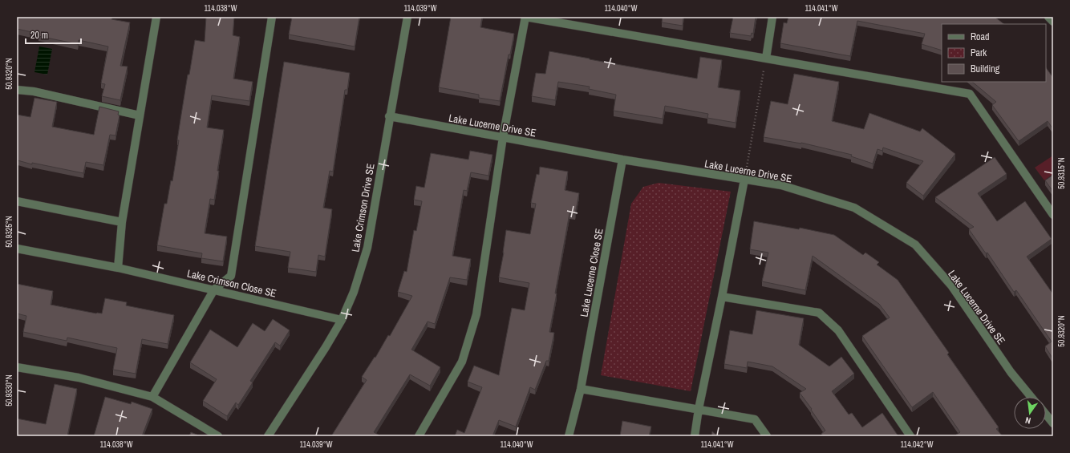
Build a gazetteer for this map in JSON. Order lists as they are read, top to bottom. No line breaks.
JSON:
{"streets":{"street":["Lake Lucerne Drive SE","Lake Crimson Drive SE","Lake Lucerne Close SE","Lake Crimson Close SE"]},"crossings":[["Lake Lucerne Drive SE","Lake Crimson Drive SE"],["Lake Lucerne Drive SE","Lake Lucerne Close SE"],["Lake Crimson Drive SE","Lake Crimson Close SE"]],"legend":["Road","Park","Building"],"scale_bar":"20 m","north":"bottom","coordinates":["114.038°W","114.039°W","114.040°W","114.041°W","50.9320°N","50.9315°N","50.9325°N","50.9330°N","114.042°W"]}
